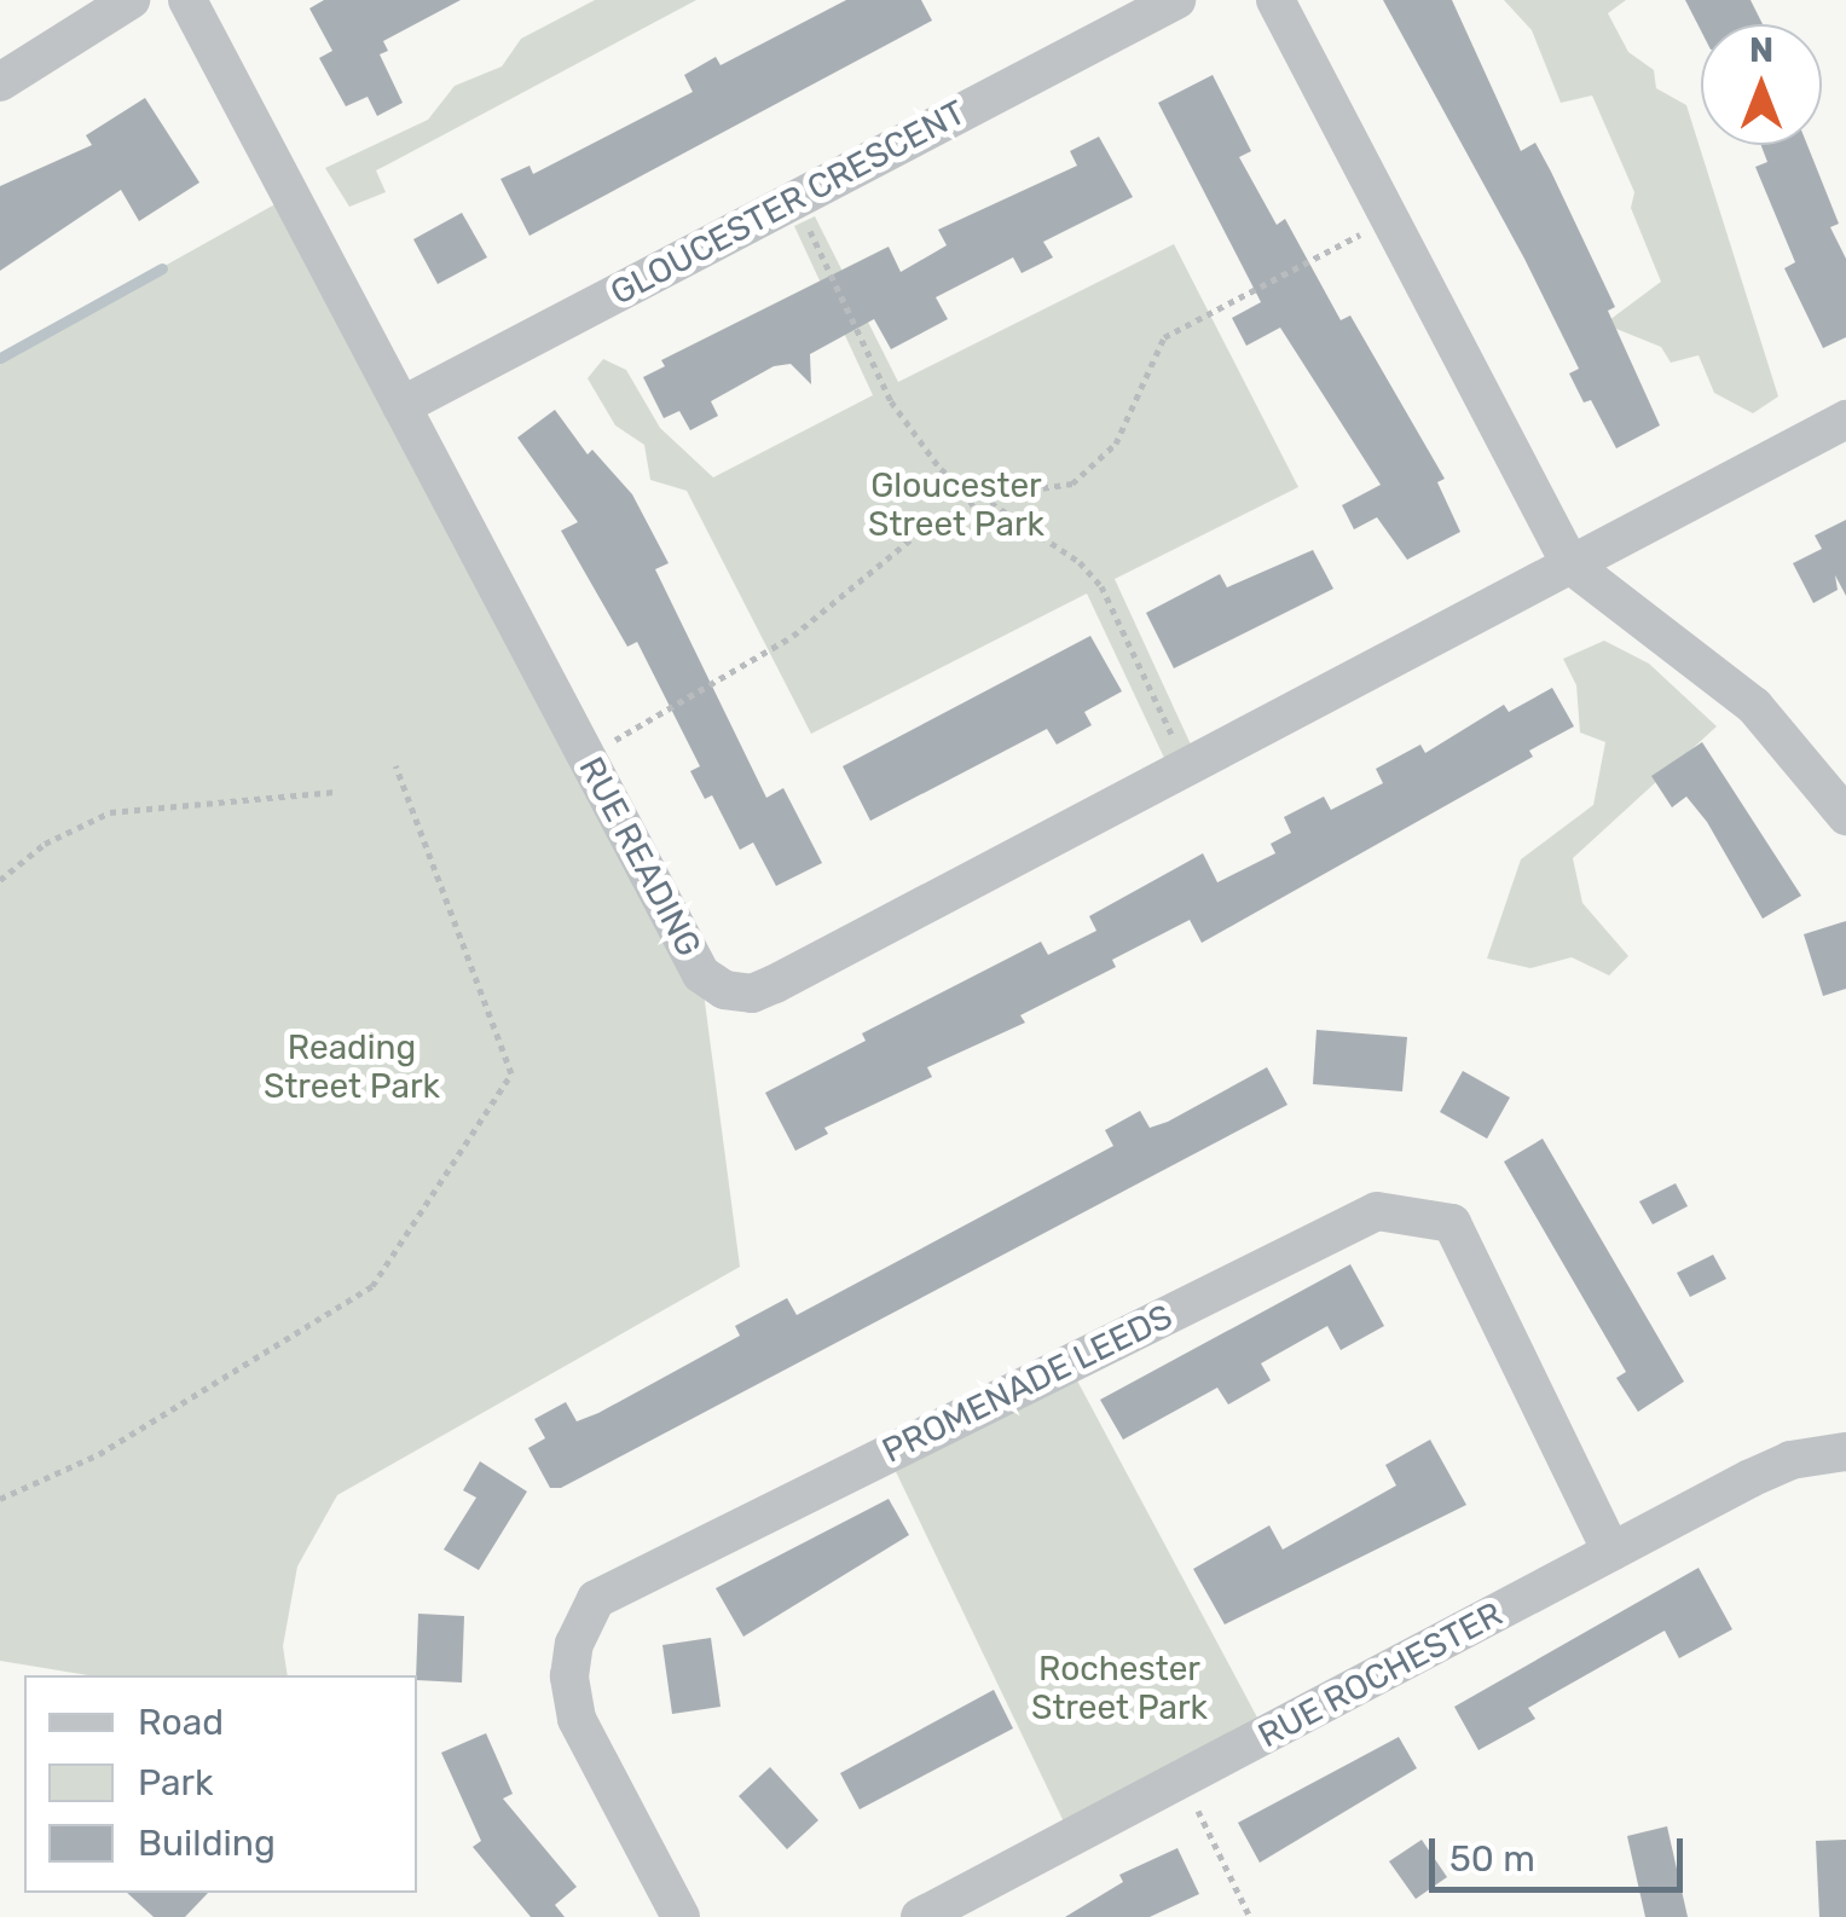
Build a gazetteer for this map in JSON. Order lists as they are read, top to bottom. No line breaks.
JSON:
{"streets":{"street":["GLOUCESTER CRESCENT","RUE READING","PROMENADE LEEDS","RUE ROCHESTER"]},"crossings":[["GLOUCESTER CRESCENT","RUE READING"],["PROMENADE LEEDS","RUE ROCHESTER"]],"parks":["Gloucester Street Park","Reading Street Park","Rochester Street Park"],"legend":["Road","Park","Building"],"scale_bar":"50 m","north":"top"}
